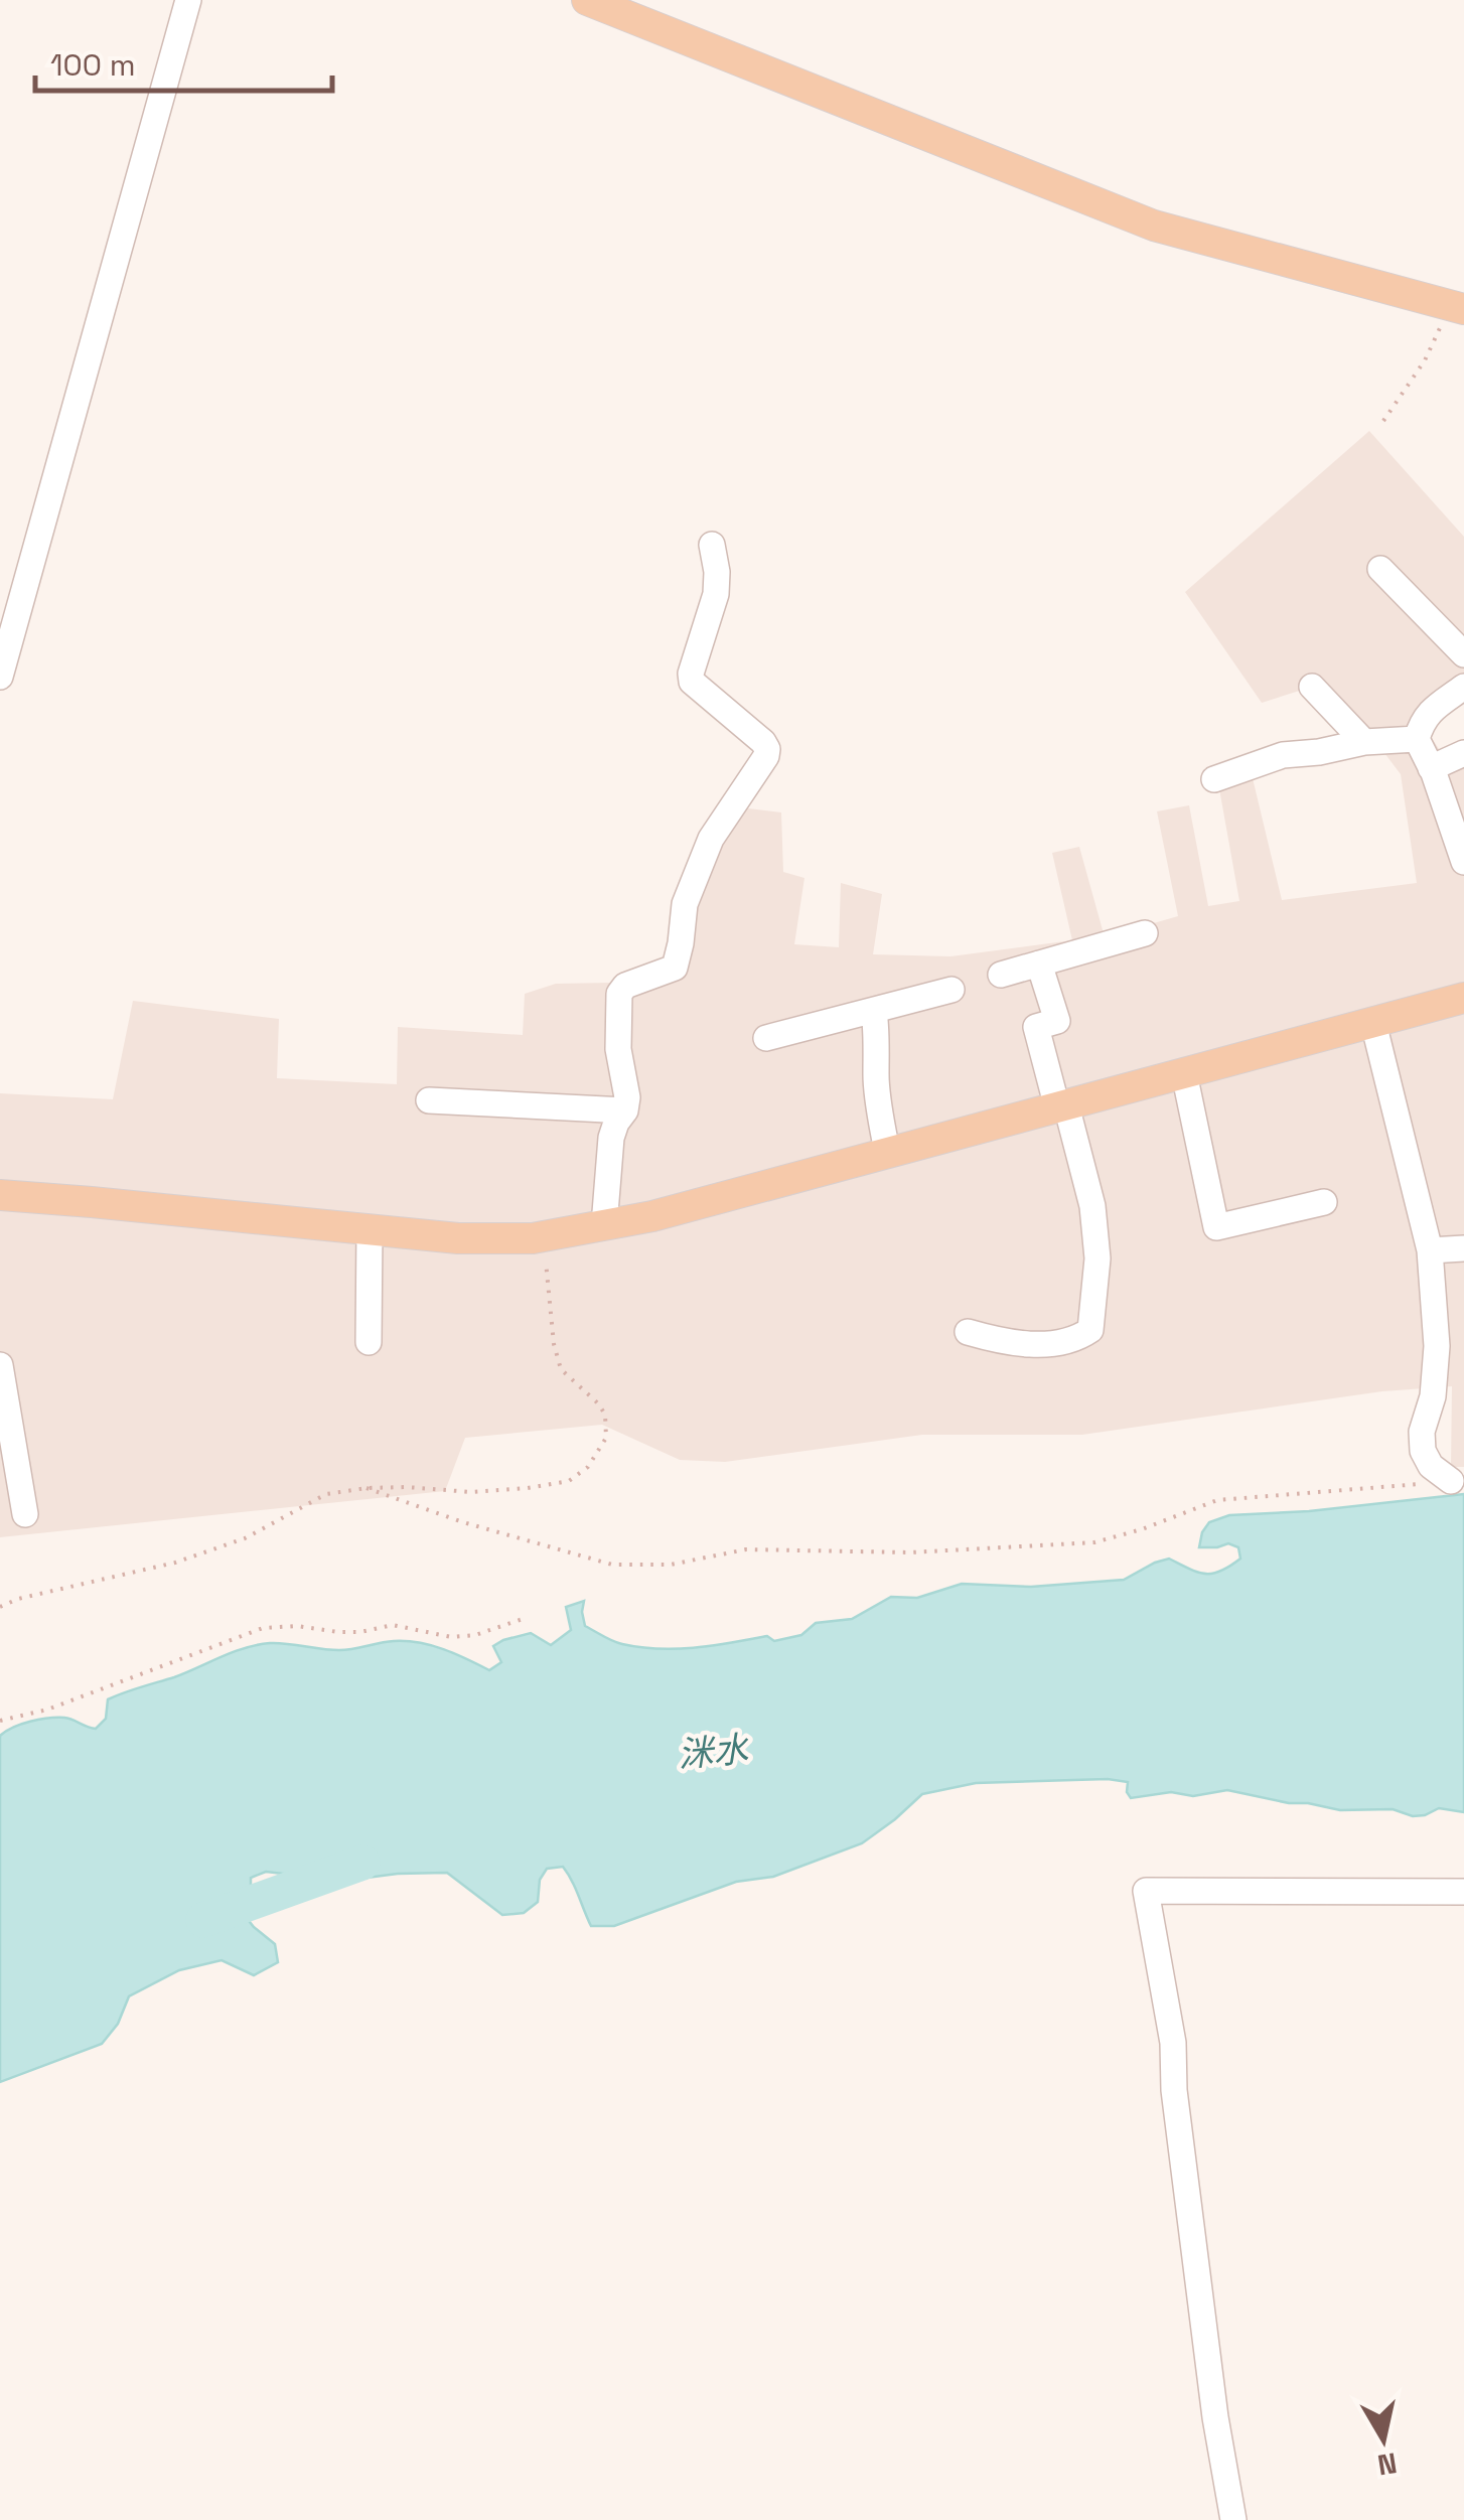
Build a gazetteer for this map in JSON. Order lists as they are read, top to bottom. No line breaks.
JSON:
{"water":["洣水"],"scale_bar":"100 m","north":"bottom"}
